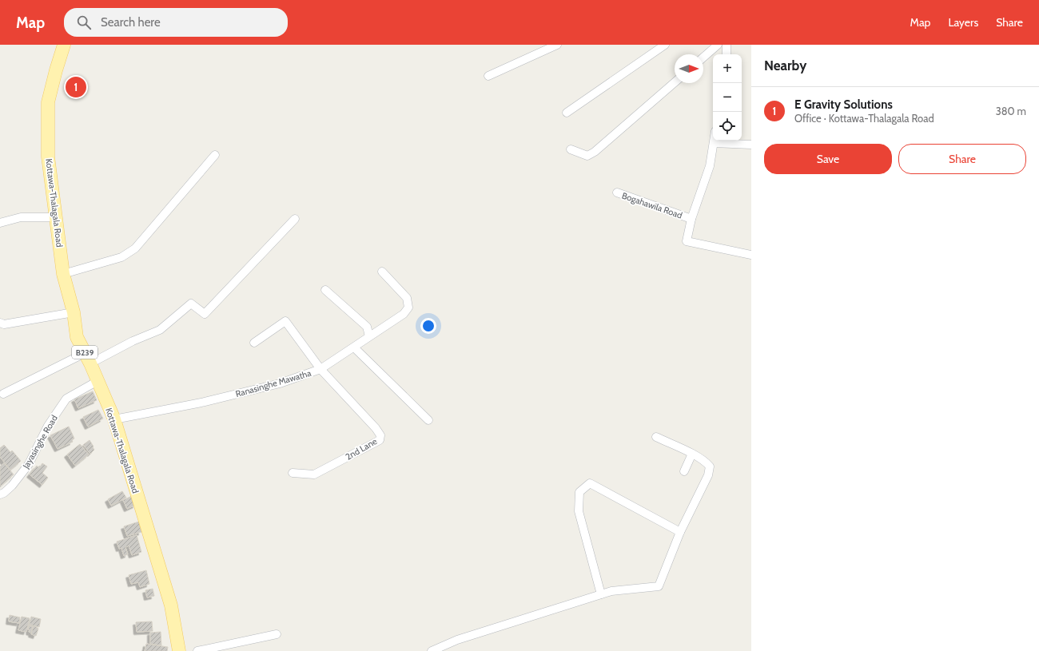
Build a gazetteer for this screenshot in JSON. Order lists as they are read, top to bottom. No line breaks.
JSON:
{"streets":{"main road":["Kottawa-Thalagala Road","B239"],"street":["Bogahawila Road","Ranasinghe Mawatha","Jayasinghe Road","2nd Lane"]},"crossings":[["Kottawa-Thalagala Road","Ranasinghe Mawatha"],["Kottawa-Thalagala Road","Jayasinghe Road"],["Ranasinghe Mawatha","2nd Lane"]],"north":"right","page":{"header":"Map","search":"Search here","nav":["Map","Layers","Share"],"heading":"Nearby","map_buttons":["+","−"],"pins":"1","list":[{"mark":"1","name":"E Gravity Solutions","note":"Office · Kottawa-Thalagala Road","value":"380 m"}],"buttons":["Save","Share"]}}
